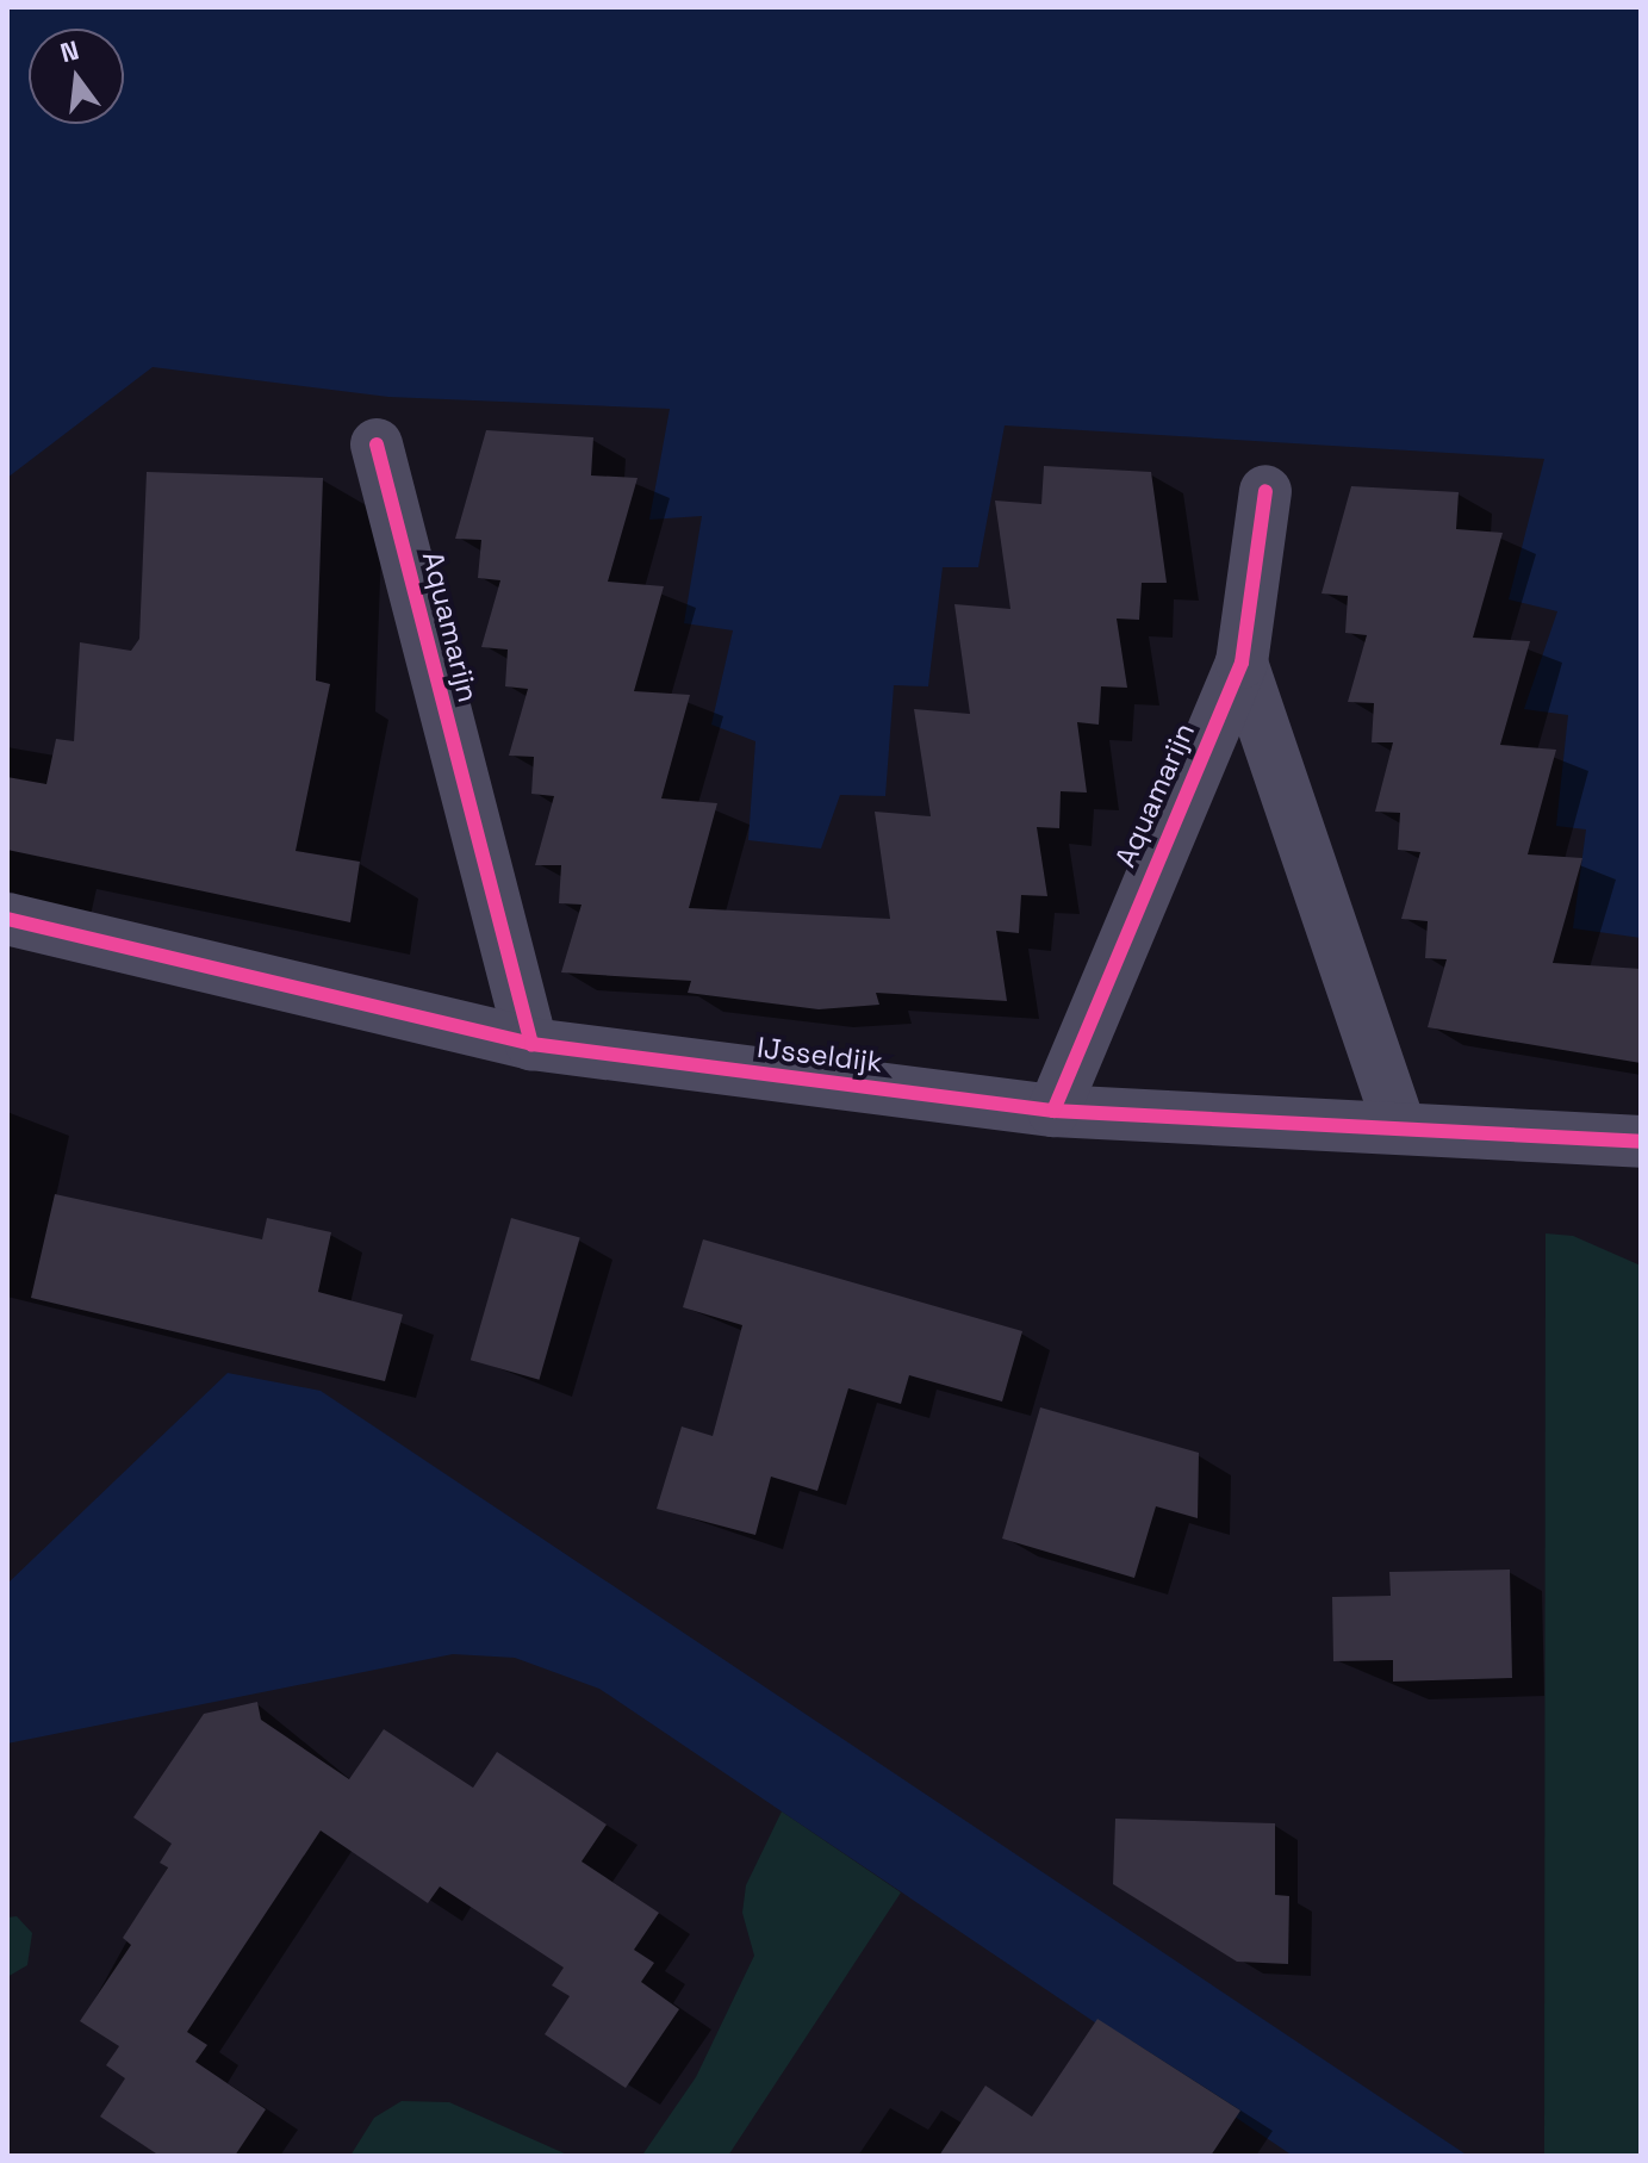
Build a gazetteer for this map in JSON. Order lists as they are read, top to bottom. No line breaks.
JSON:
{"streets":{"street":["Aquamarijn","IJsseldijk"]},"crossings":[["Aquamarijn","IJsseldijk"]],"north":"top"}
